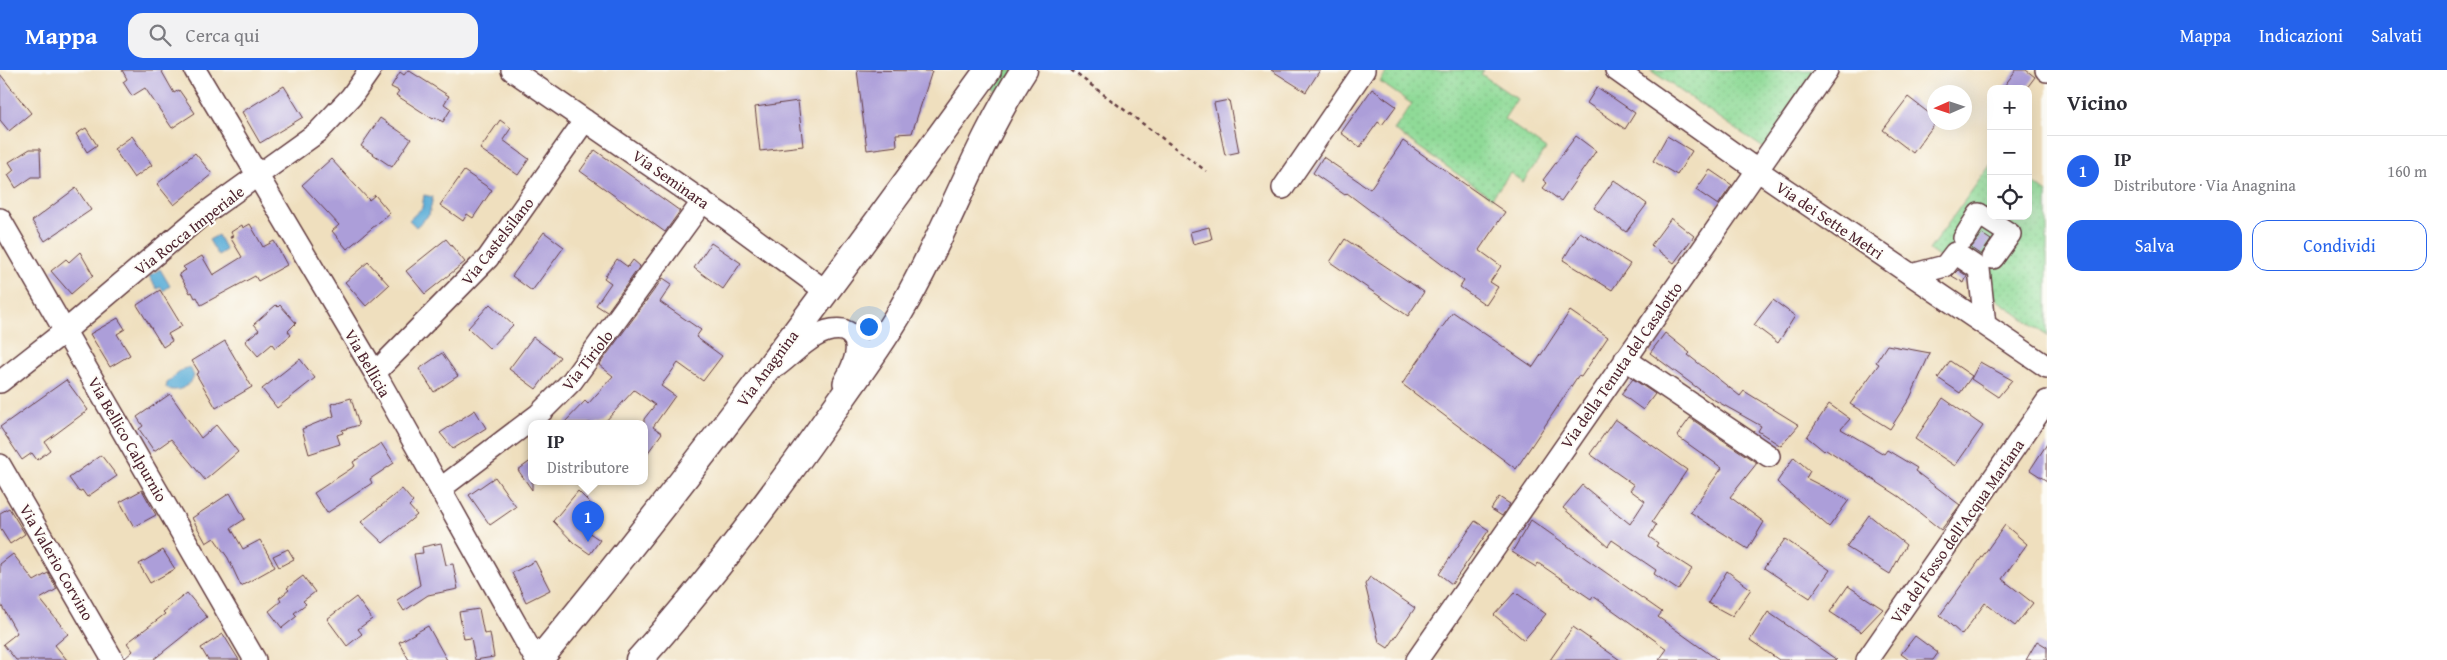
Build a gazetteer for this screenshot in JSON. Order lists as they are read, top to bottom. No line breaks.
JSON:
{"streets":{"main road":["Via Anagnina"],"street":["Via Seminara","Via dei Sette Metri","Via Rocca Imperiale","Via Castelsilano","Via Tiriolo","Via Bellicia","Via della Tenuta del Casalotto","Via Bellico Calpurnio","Via del Fosso dell'Acqua Mariana","Via Valerio Corvino"]},"crossings":[["Via Seminara","Via Castelsilano"],["Via Seminara","Via Tiriolo"],["Via Seminara","Via Anagnina"],["Via dei Sette Metri","Via della Tenuta del Casalotto"],["Via Rocca Imperiale","Via Bellicia"],["Via Rocca Imperiale","Via Bellico Calpurnio"],["Via Castelsilano","Via Bellicia"],["Via Tiriolo","Via Bellicia"],["Via Bellicia","Via Anagnina"]],"north":"left","page":{"header":"Mappa","search":"Cerca qui","nav":["Mappa","Indicazioni","Salvati"],"heading":"Vicino","map_buttons":["+","−"],"list":[{"mark":"1","name":"IP","note":"Distributore · Via Anagnina","value":"160 m"}],"buttons":["Salva","Condividi"],"popup":["IP","Distributore"],"pins":"1"}}
